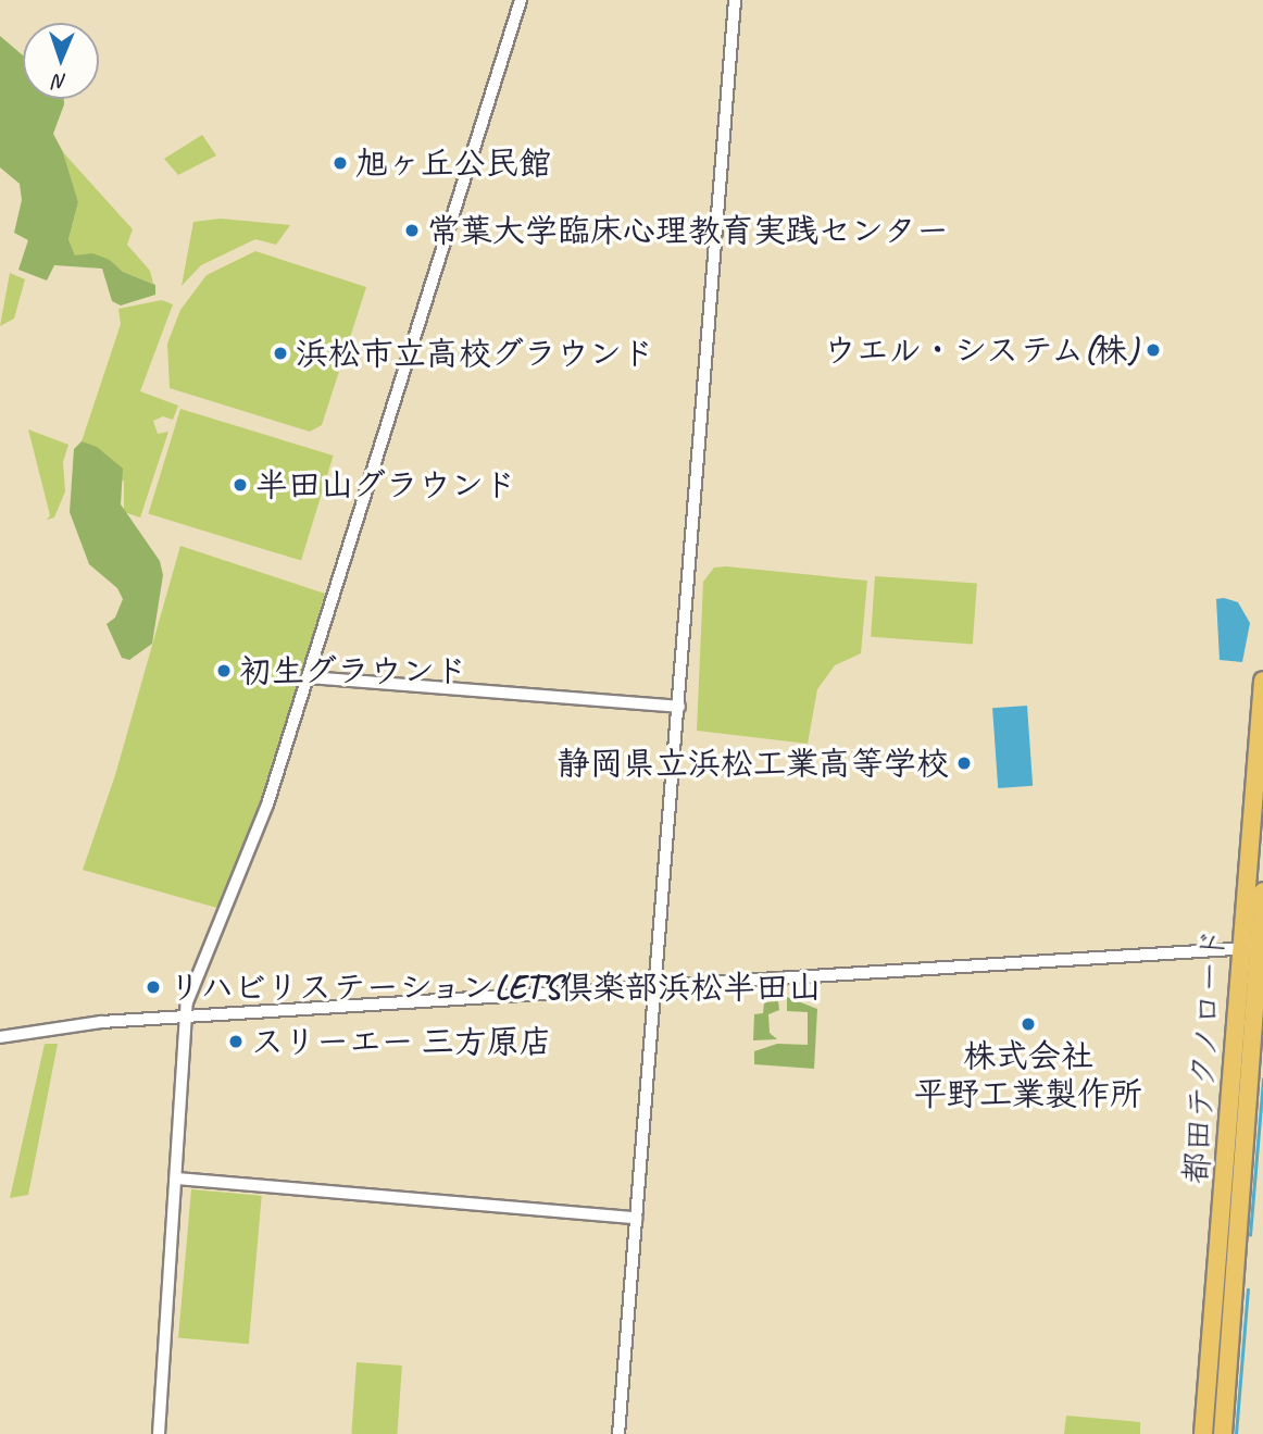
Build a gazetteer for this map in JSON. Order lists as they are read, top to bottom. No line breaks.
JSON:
{"streets":{"highway":["都田テクノロード"]},"places":["旭ヶ丘公民館","常葉大学臨床心理教育実践センター","ウエル・システム(株)","浜松市立高校グラウンド","半田山グラウンド","初生グラウンド","静岡県立浜松工業高等学校","リハビリステーションLET’S倶楽部浜松半田山","株式会社 平野工業製作所","スリーエー 三方原店"],"north":"bottom"}
